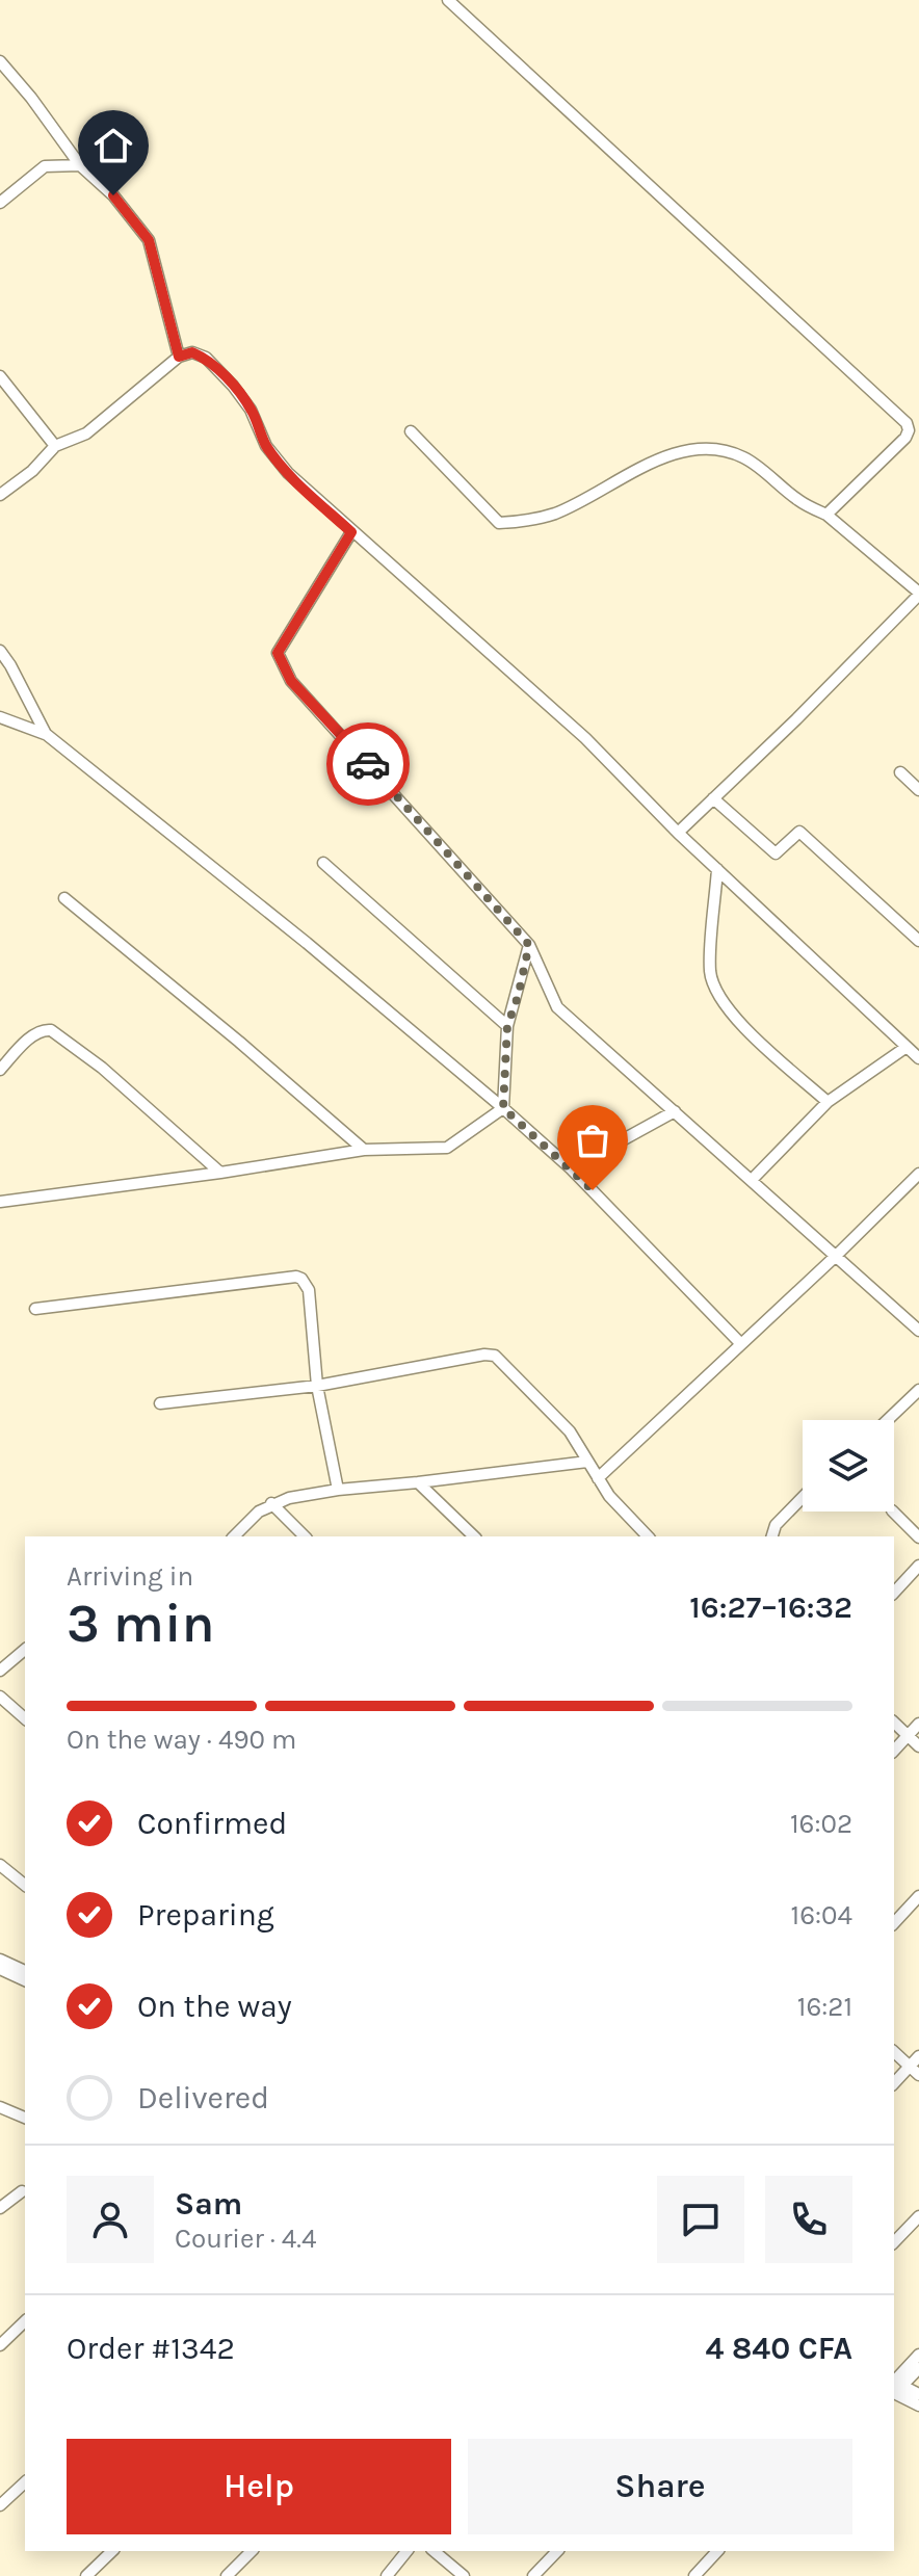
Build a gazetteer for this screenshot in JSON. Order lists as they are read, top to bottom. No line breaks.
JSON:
{"page":{"heading":["3 min","Arriving in","16:27–16:32"],"panel":["Sam","Courier · 4.4","Order #1342","4 840 CFA"],"bar":"On the way · 490 m","list":[["Confirmed","16:02"],["Preparing","16:04"],["On the way","16:21"],"Delivered"],"buttons":["Help","Share"]}}
